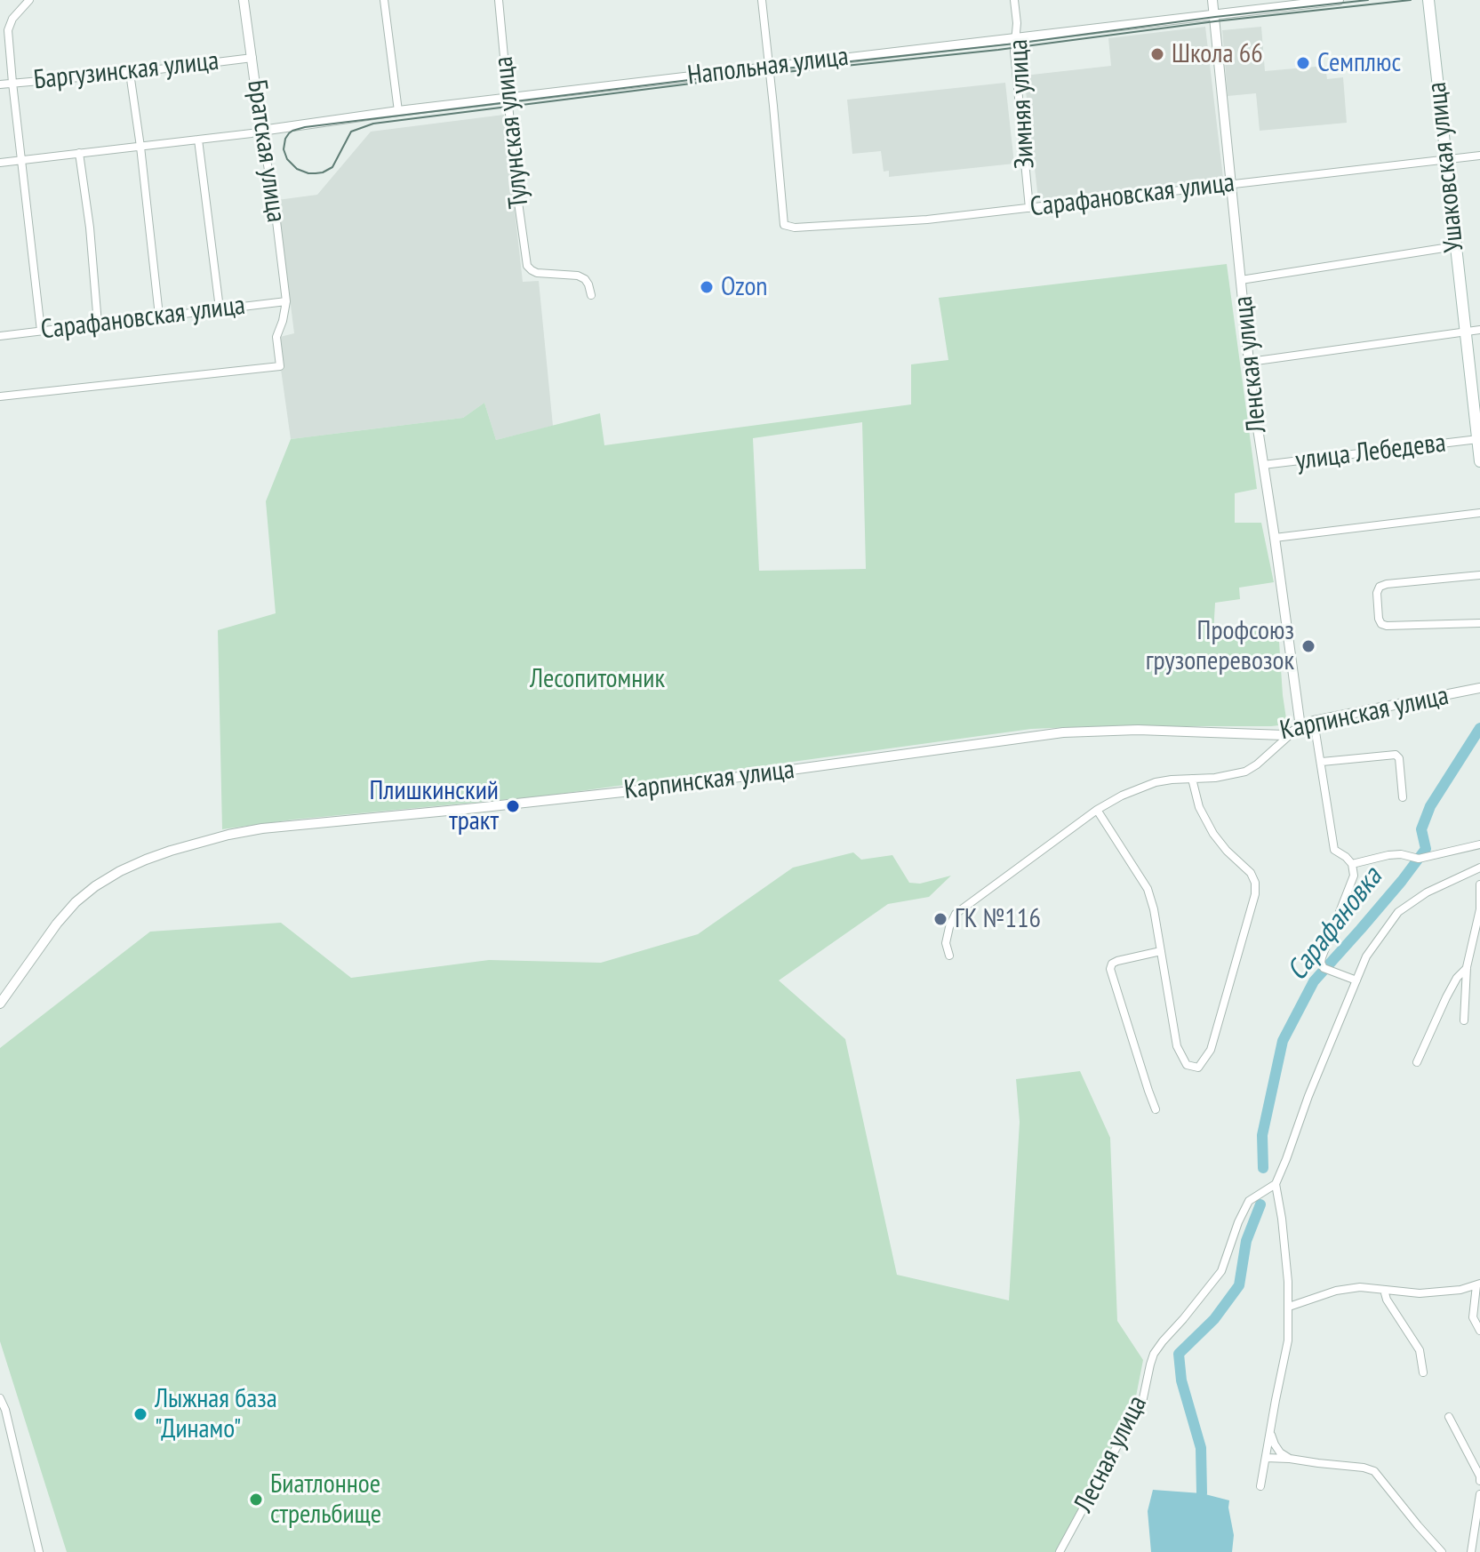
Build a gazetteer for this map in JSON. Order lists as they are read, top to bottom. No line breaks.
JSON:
{"streets":{"main road":["Ушаковская улица"],"street":["Напольная улица","Баргузинская улица","Зимняя улица","Тулунская улица","Братская улица","Сарафановская улица","Ленская улица","улица Лебедева","Карпинская улица","Лесная улица"]},"crossings":[["Напольная улица","Зимняя улица"],["Напольная улица","Тулунская улица"],["Напольная улица","Братская улица"],["Напольная улица","Сарафановская улица"],["Напольная улица","Ленская улица"],["Баргузинская улица","Братская улица"],["Зимняя улица","Сарафановская улица"],["Братская улица","Сарафановская улица"],["Ушаковская улица","Сарафановская улица"],["Ушаковская улица","улица Лебедева"],["Сарафановская улица","Ленская улица"],["Ленская улица","улица Лебедева"],["Ленская улица","Карпинская улица"]],"water":["Сарафановка"],"parks":["Лесопитомник"],"places":["Школа 66","Семплюс","Ozon","Профсоюз грузоперевозок","Плишкинский тракт","ГК №116","Лыжная база \"Динамо\"","Биатлонное стрельбище"]}
